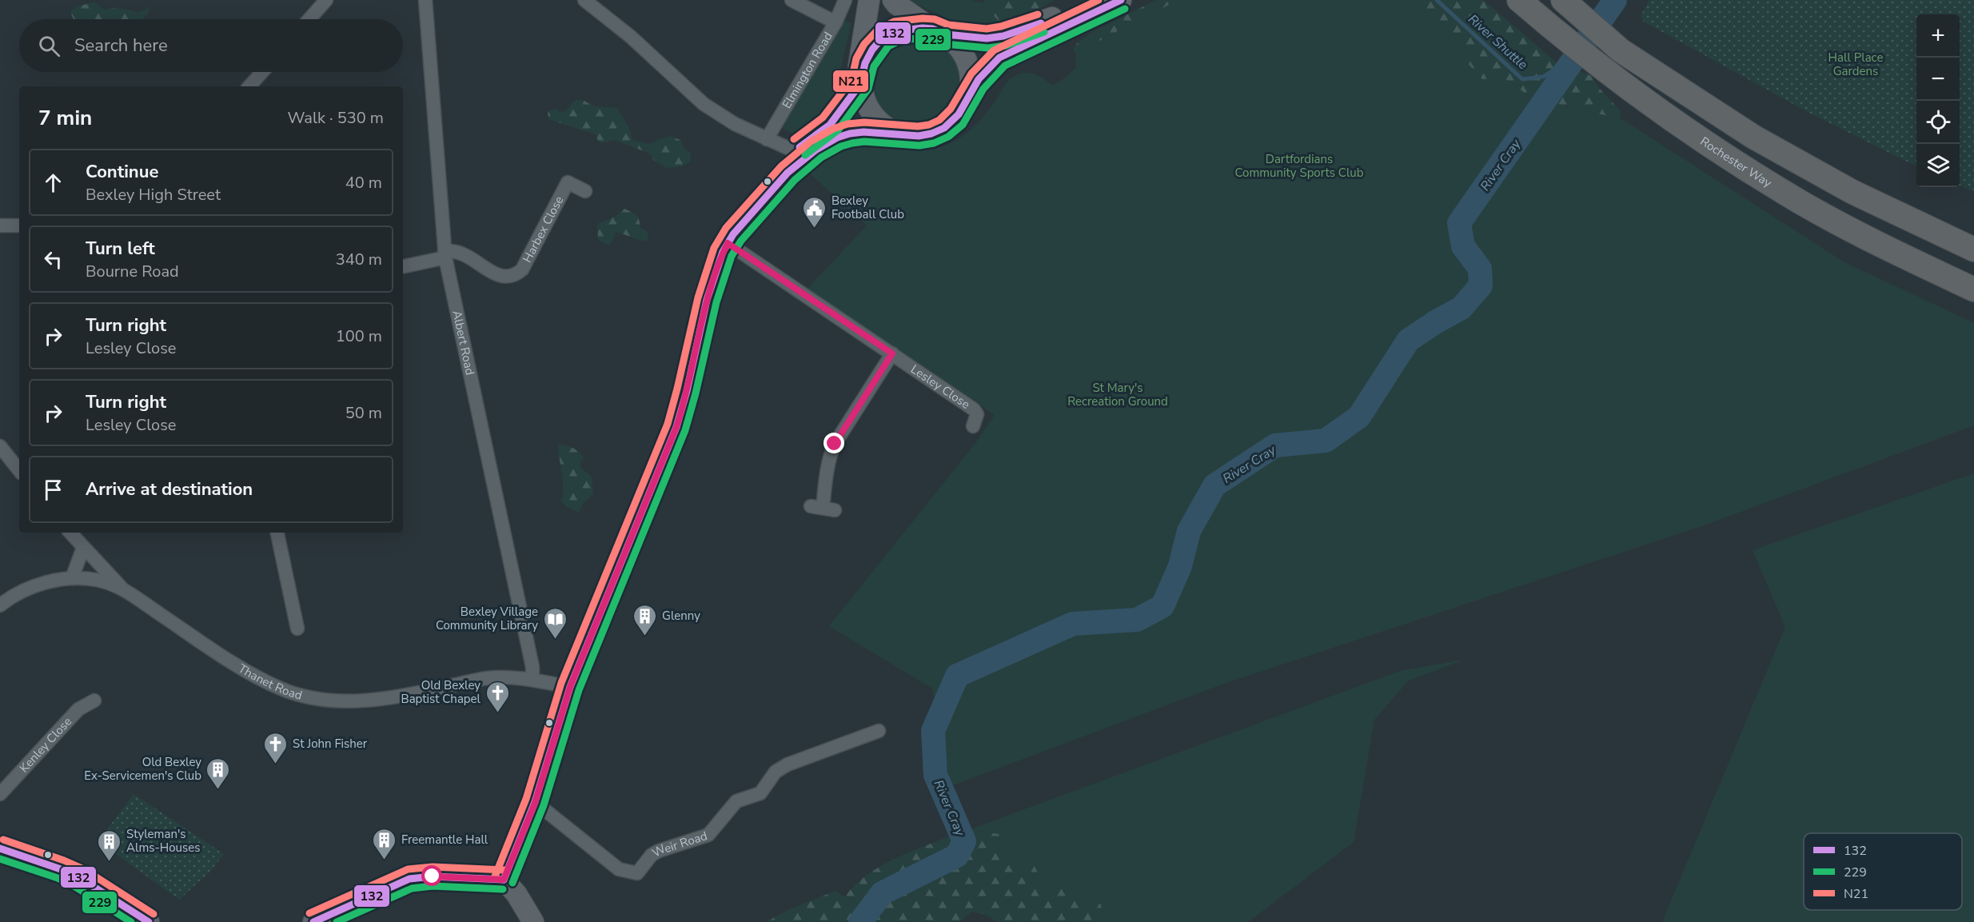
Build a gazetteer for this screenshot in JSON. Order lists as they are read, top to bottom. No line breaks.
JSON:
{"streets":{"highway":["Rochester Way"],"street":["Elmington Road","Harbex Close","Albert Road","Lesley Close","Thanet Road","Kenley Close","Weir Road"]},"crossings":[["Harbex Close","Albert Road"],["Albert Road","Thanet Road"]],"water":["River Shuttle","River Cray"],"parks":["Hall Place Gardens","Dartfordians Community Sports Club","St Mary's Recreation Ground"],"places":{"public building":["Bexley Football Club"],"building":["Glenny","Old Bexley Ex-Servicemen's Club","Freemantle Hall","Styleman's Alms-Houses"],"library":["Bexley Village Community Library"],"church":["Old Bexley Baptist Chapel","St John Fisher"]},"lines":["transit line 132","transit line N21","transit line 229"],"legend":["132","229","N21"],"page":{"map_buttons":["+","−"],"search":"Search here","heading":["7 min","Walk · 530 m"],"list":[["Continue","Bexley High Street","40 m"],["Turn left","Bourne Road","340 m"],["Turn right","Lesley Close","100 m"],["Turn right","Lesley Close","50 m"],"Arrive at destination"]}}
